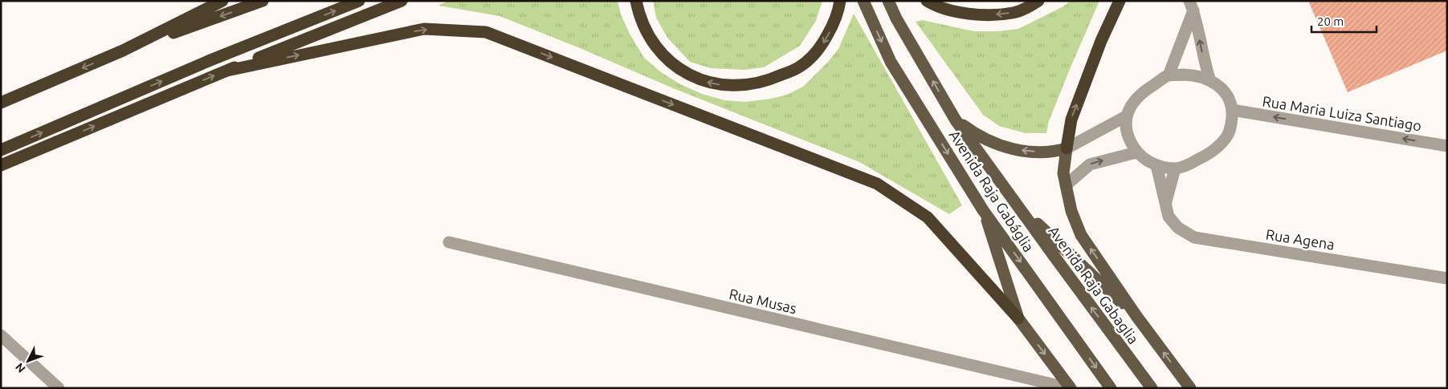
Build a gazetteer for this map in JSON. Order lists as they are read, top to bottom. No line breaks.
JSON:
{"streets":{"main road":["Avenida Raja Gabáglia","Avenida Raja Gabaglia"],"street":["Rua Maria Luiza Santiago","Rua Agena","Rua Musas"]},"crossings":[["Rua Maria Luiza Santiago","Rua Agena"],["Avenida Raja Gabáglia","Avenida Raja Gabaglia"]],"one_way":["Rua Maria Luiza Santiago"],"scale_bar":"20 m","north":"bottom left"}
